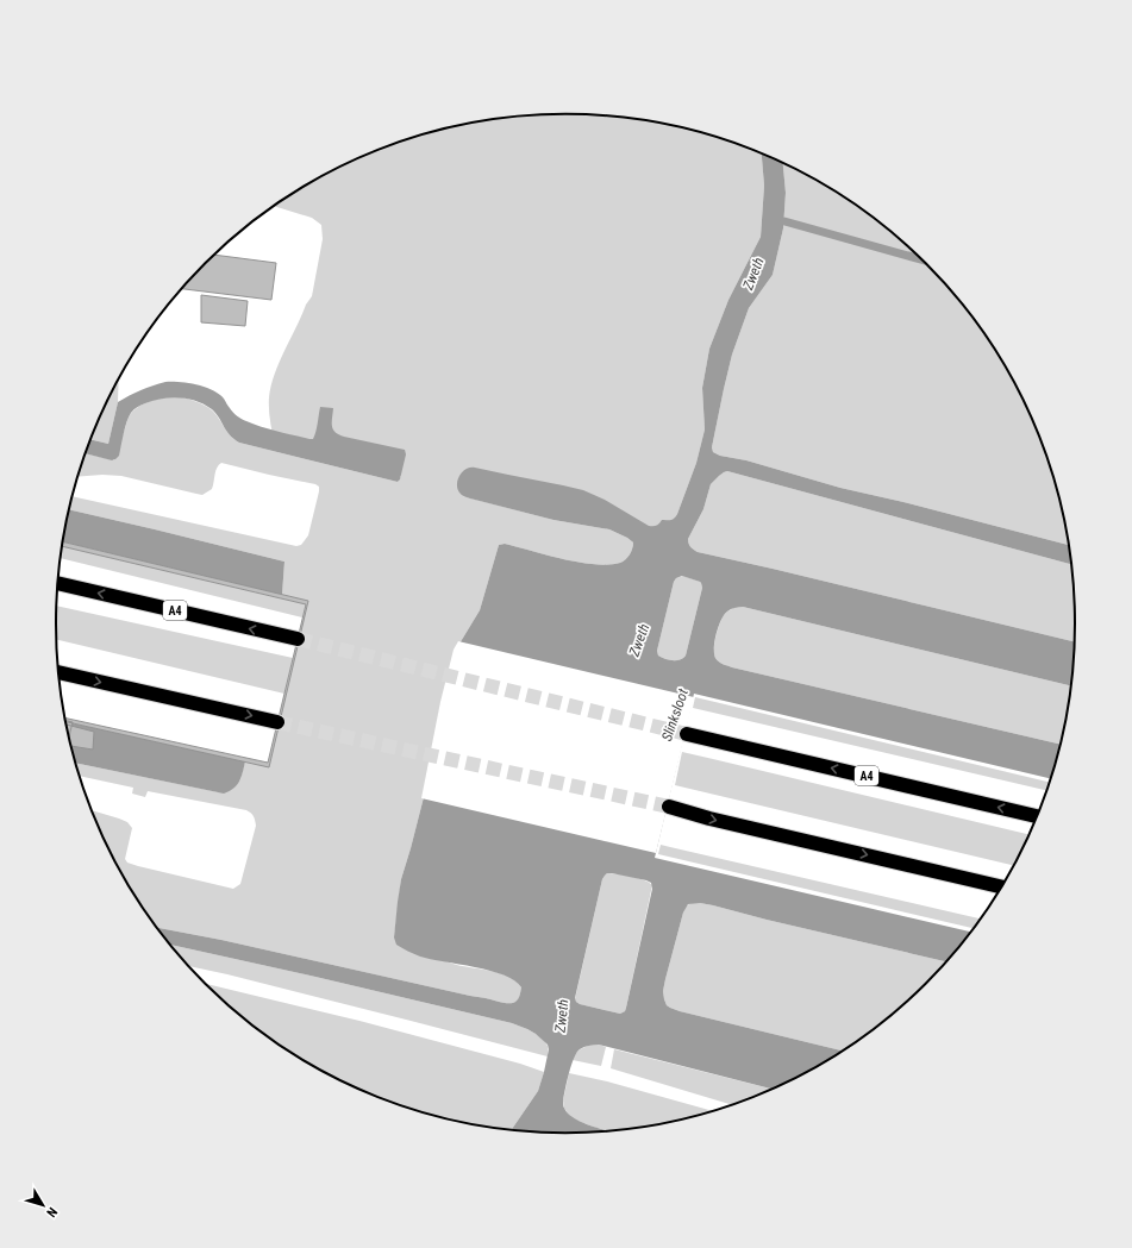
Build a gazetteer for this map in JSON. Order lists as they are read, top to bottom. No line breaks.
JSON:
{"streets":{"highway":["A4"]},"water":["Zweth","Slinksloot"],"north":"bottom right"}
